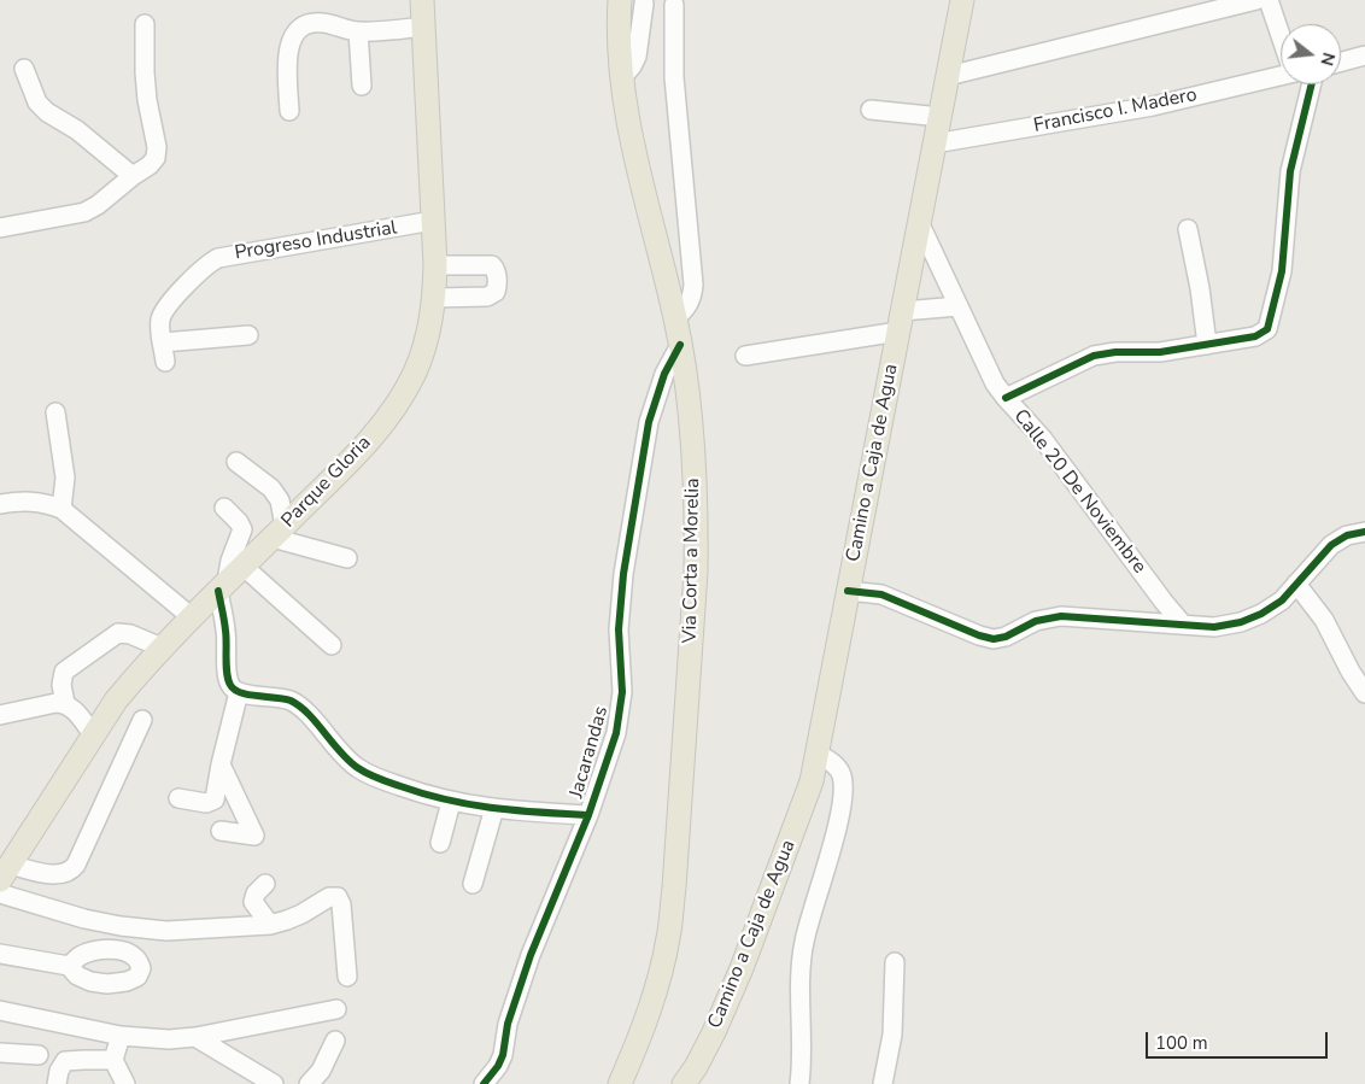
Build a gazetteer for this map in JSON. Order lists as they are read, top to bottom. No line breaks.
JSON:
{"streets":{"main road":["Camino a Caja de Agua","Parque Gloria","Via Corta a Morelia"],"street":["Francisco I. Madero","Progreso Industrial","Calle 20 De Noviembre","Jacarandas"]},"crossings":[["Francisco I. Madero","Camino a Caja de Agua"],["Progreso Industrial","Parque Gloria"],["Camino a Caja de Agua","Calle 20 De Noviembre"],["Via Corta a Morelia","Jacarandas"]],"scale_bar":"100 m","north":"right"}
